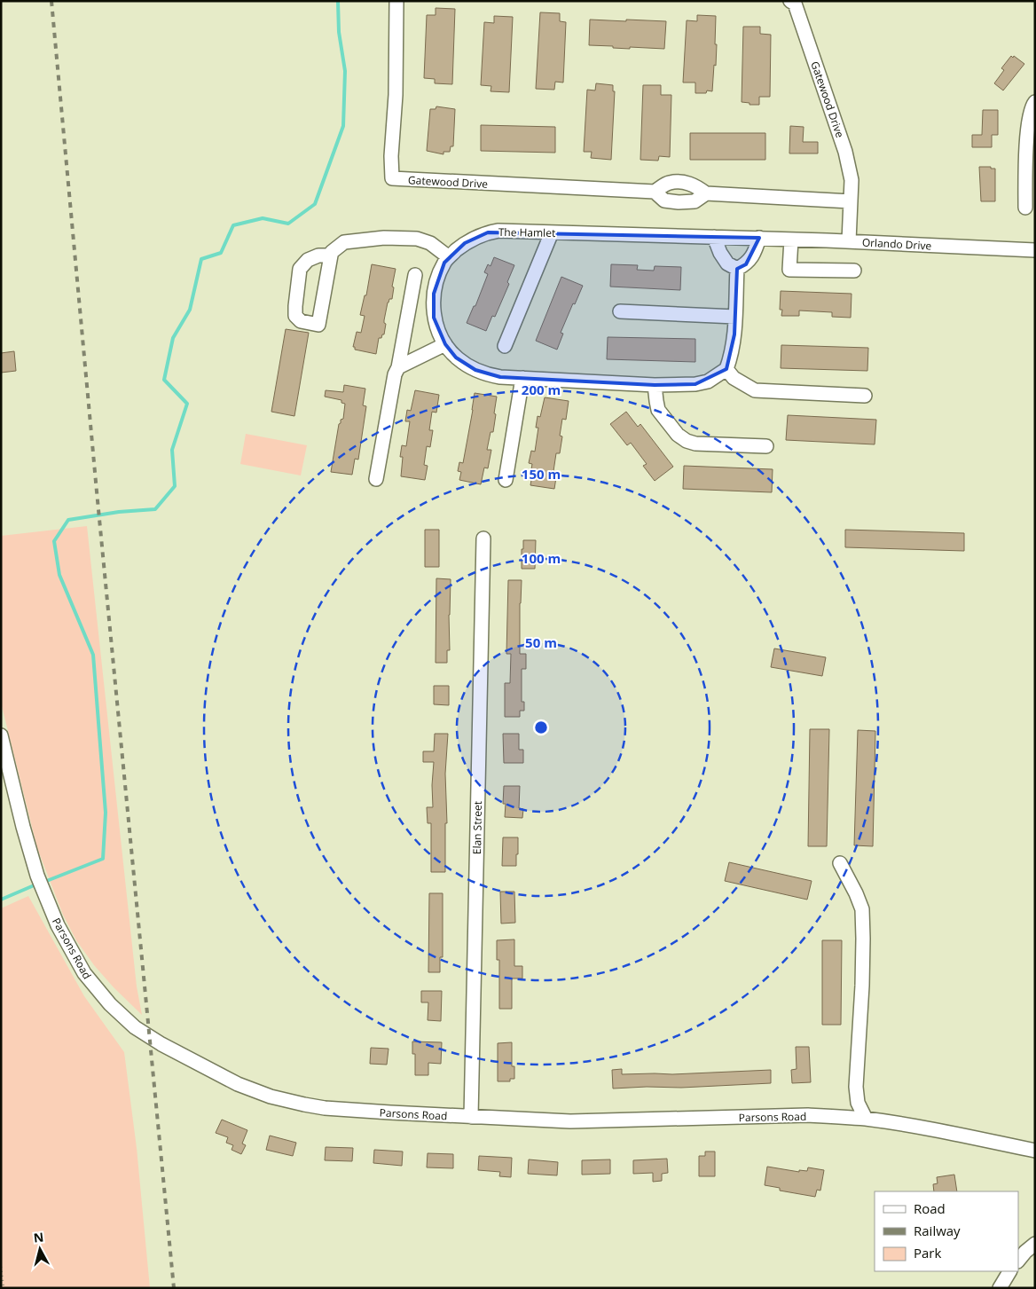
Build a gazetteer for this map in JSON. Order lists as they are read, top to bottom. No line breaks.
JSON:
{"streets":{"street":["Gatewood Drive","The Hamlet","Orlando Drive","Elan Street","Parsons Road"]},"crossings":[["Gatewood Drive","Orlando Drive"],["The Hamlet","Orlando Drive"],["Elan Street","Parsons Road"]],"legend":["Road","Railway","Park"],"north":"top","rings":["200 m","150 m","100 m","50 m"]}
